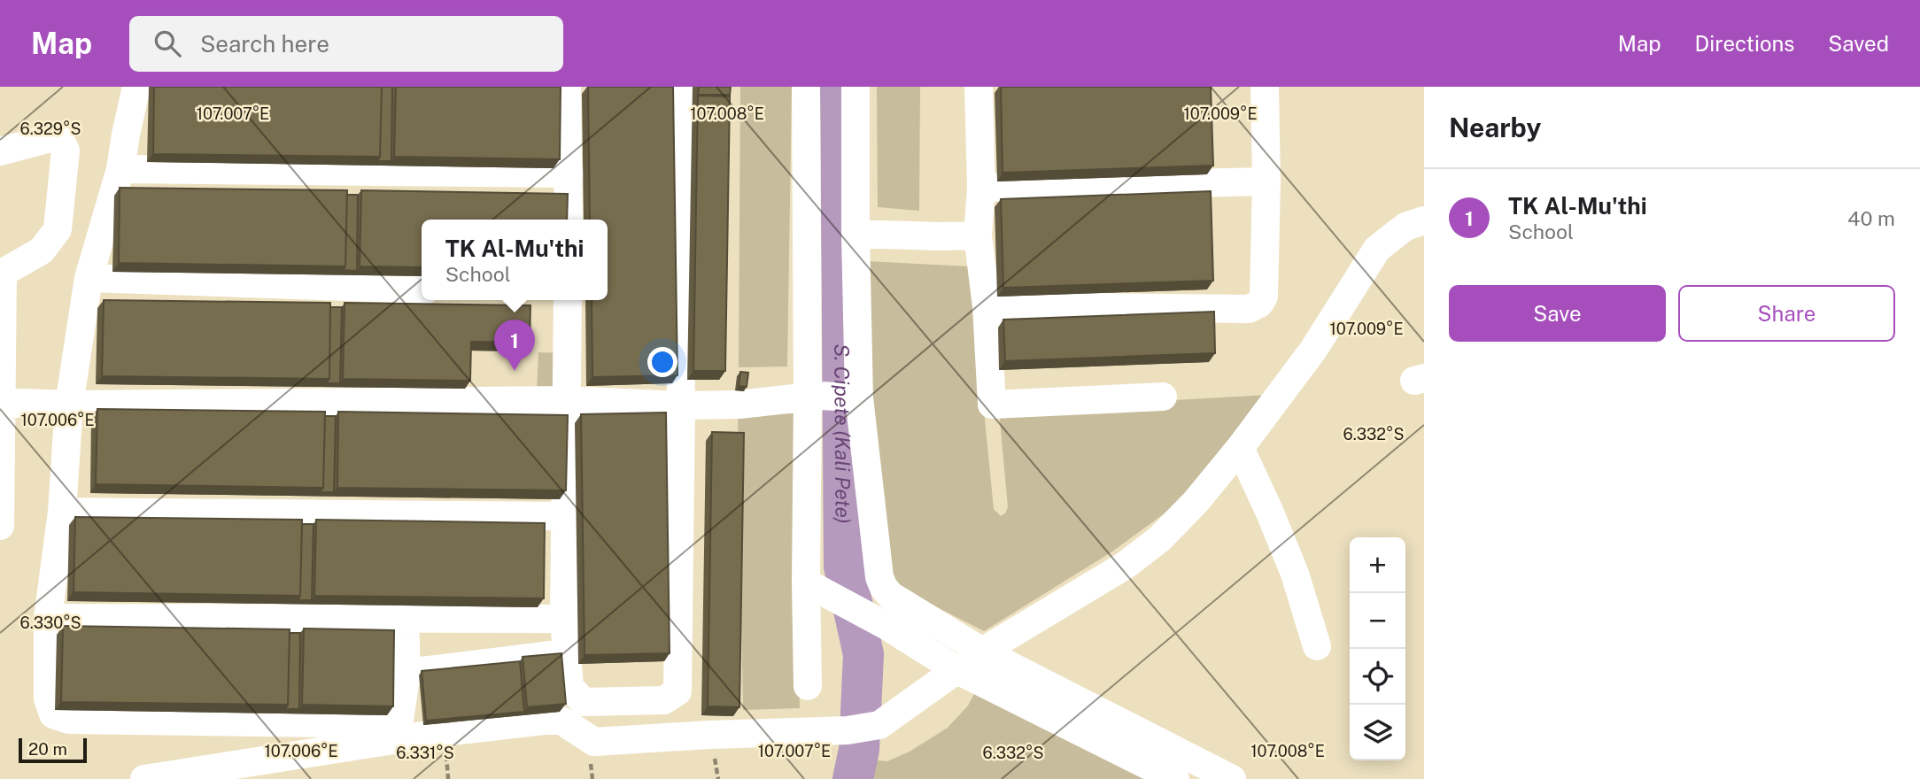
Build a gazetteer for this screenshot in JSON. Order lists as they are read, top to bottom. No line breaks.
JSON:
{"water":["S. Cipete (Kali Pete)"],"scale_bar":"20 m","page":{"header":"Map","search":"Search here","nav":["Map","Directions","Saved"],"heading":"Nearby","list":[{"mark":"1","name":"TK Al-Mu'thi","note":"School","value":"40 m"}],"popup":["TK Al-Mu'thi","School"],"buttons":["Save","Share"],"pins":"1","map_buttons":["+","−"],"scale":"20 m"},"coordinates":["107.007°E","107.008°E","107.009°E","6.329°S","107.006°E","6.332°S","6.330°S","6.331°S"]}
